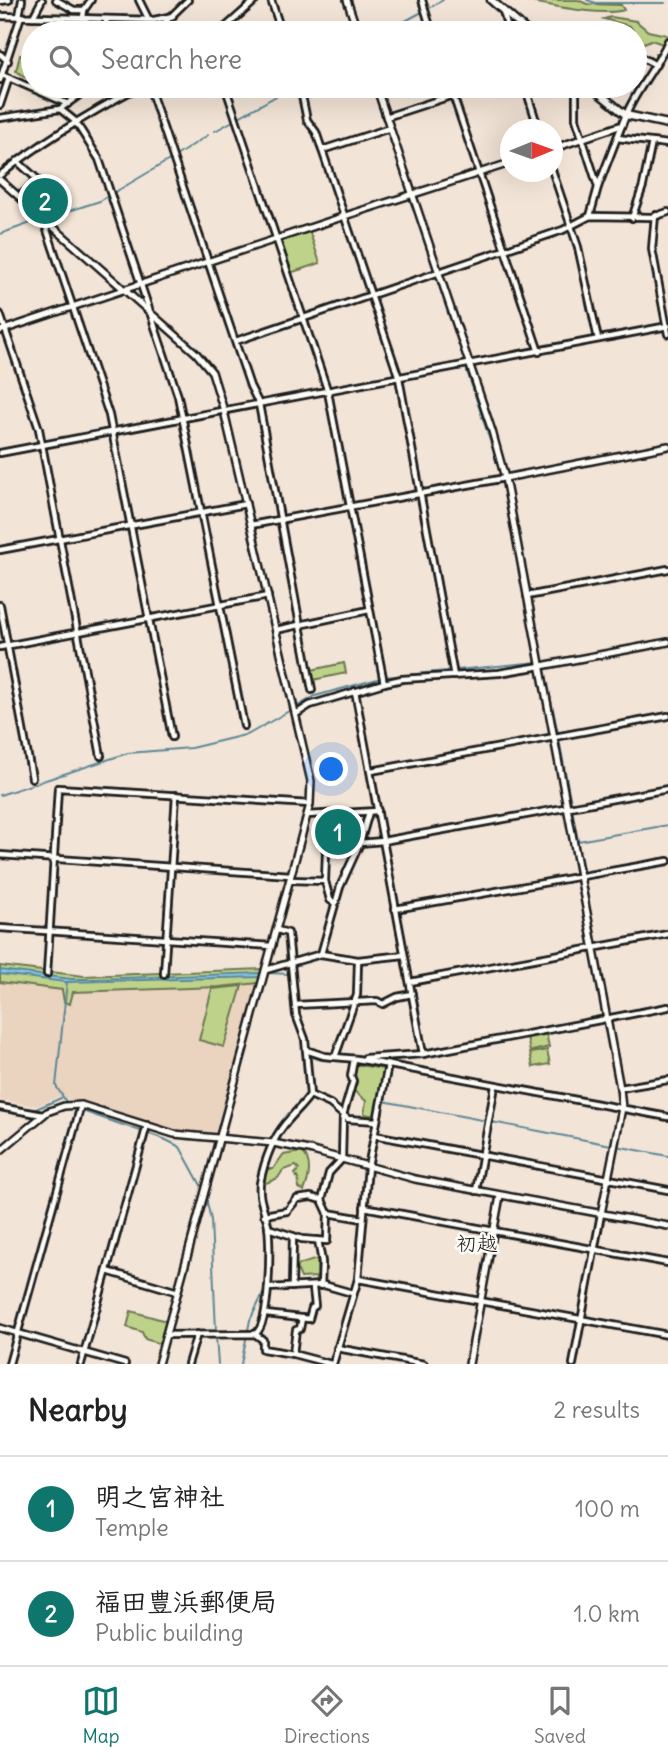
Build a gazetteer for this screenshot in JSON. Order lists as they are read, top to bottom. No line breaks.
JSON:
{"districts":["初越"],"north":"right","page":{"search":"Search here","pins":["2","1"],"heading":["Nearby","2 results"],"list":[{"mark":"1","name":"明之宮神社","note":"Temple","value":"100 m"},{"mark":"2","name":"福田豊浜郵便局","note":"Public building","value":"1.0 km"}],"nav":["Map","Directions","Saved"]}}
